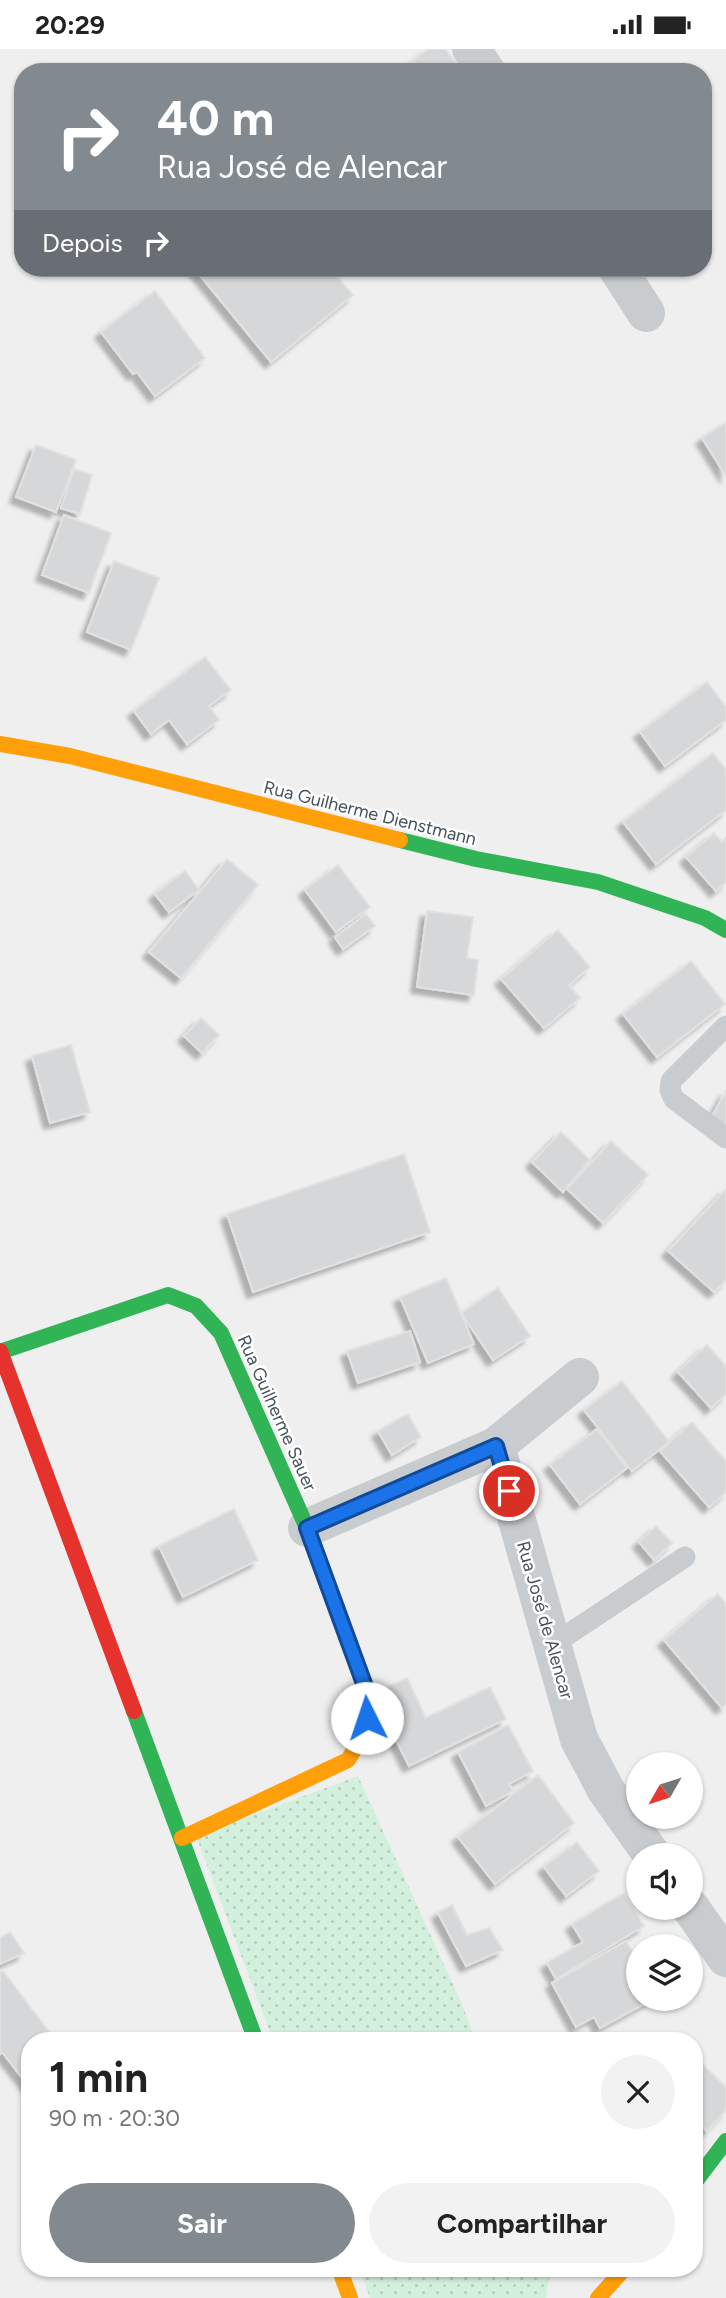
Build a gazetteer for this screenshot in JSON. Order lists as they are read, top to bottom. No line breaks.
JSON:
{"streets":{"street":["Rua Guilherme Dienstmann","Rua Guilherme Sauer","Rua José de Alencar"]},"north":"bottom left","page":{"status":"20:29","turn":["40 m","Rua José de Alencar"],"then":"Depois","heading":["1 min","90 m · 20:30"],"buttons":["Sair","Compartilhar"]}}
